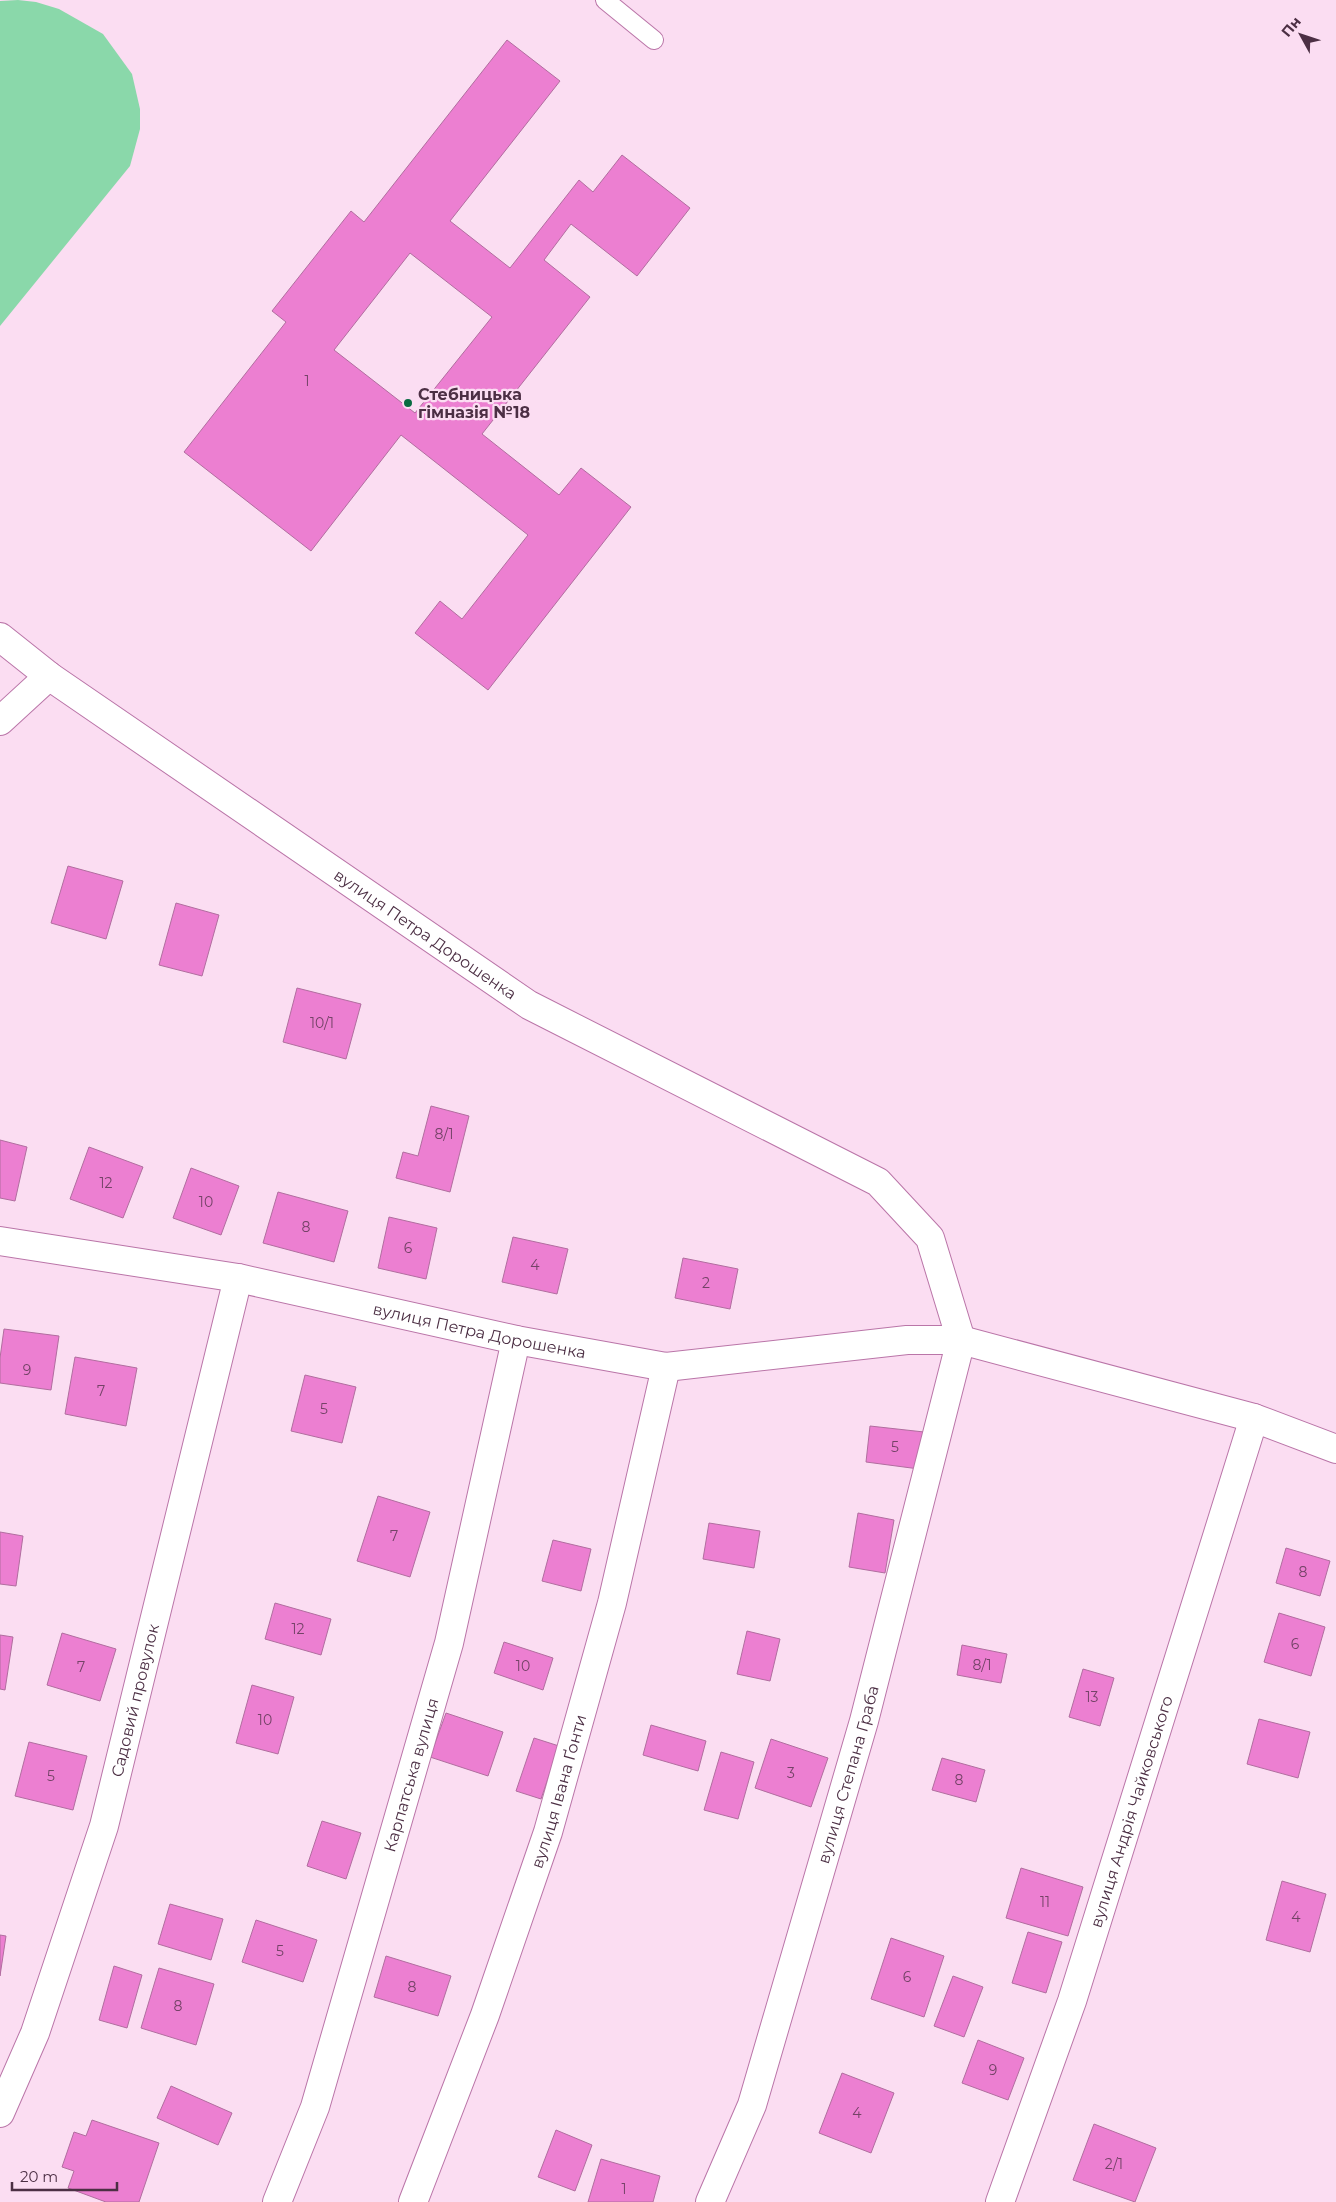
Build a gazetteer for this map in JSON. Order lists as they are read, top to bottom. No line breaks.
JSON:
{"streets":{"street":["вулиця Петра Дорошенка","Садовий провулок","Карпатська вулиця","вулиця Степана Граба","вулиця Івана Ґонти","вулиця Андрія Чайковського"]},"crossings":[["вулиця Петра Дорошенка","Садовий провулок"],["вулиця Петра Дорошенка","Карпатська вулиця"],["вулиця Петра Дорошенка","вулиця Степана Граба"],["вулиця Петра Дорошенка","вулиця Івана Ґонти"],["вулиця Петра Дорошенка","вулиця Андрія Чайковського"]],"places":["Стебницька гімназія №18"],"house_numbers":["1","10/1","8/1","12","10","8","6","4","2","9","7","5","5","7","8","12","6","8/1","10","7","13","10","3","5","8","11","4","5","6","8","8","9","4","2/1","1"],"scale_bar":"20 m","north":"top left"}
